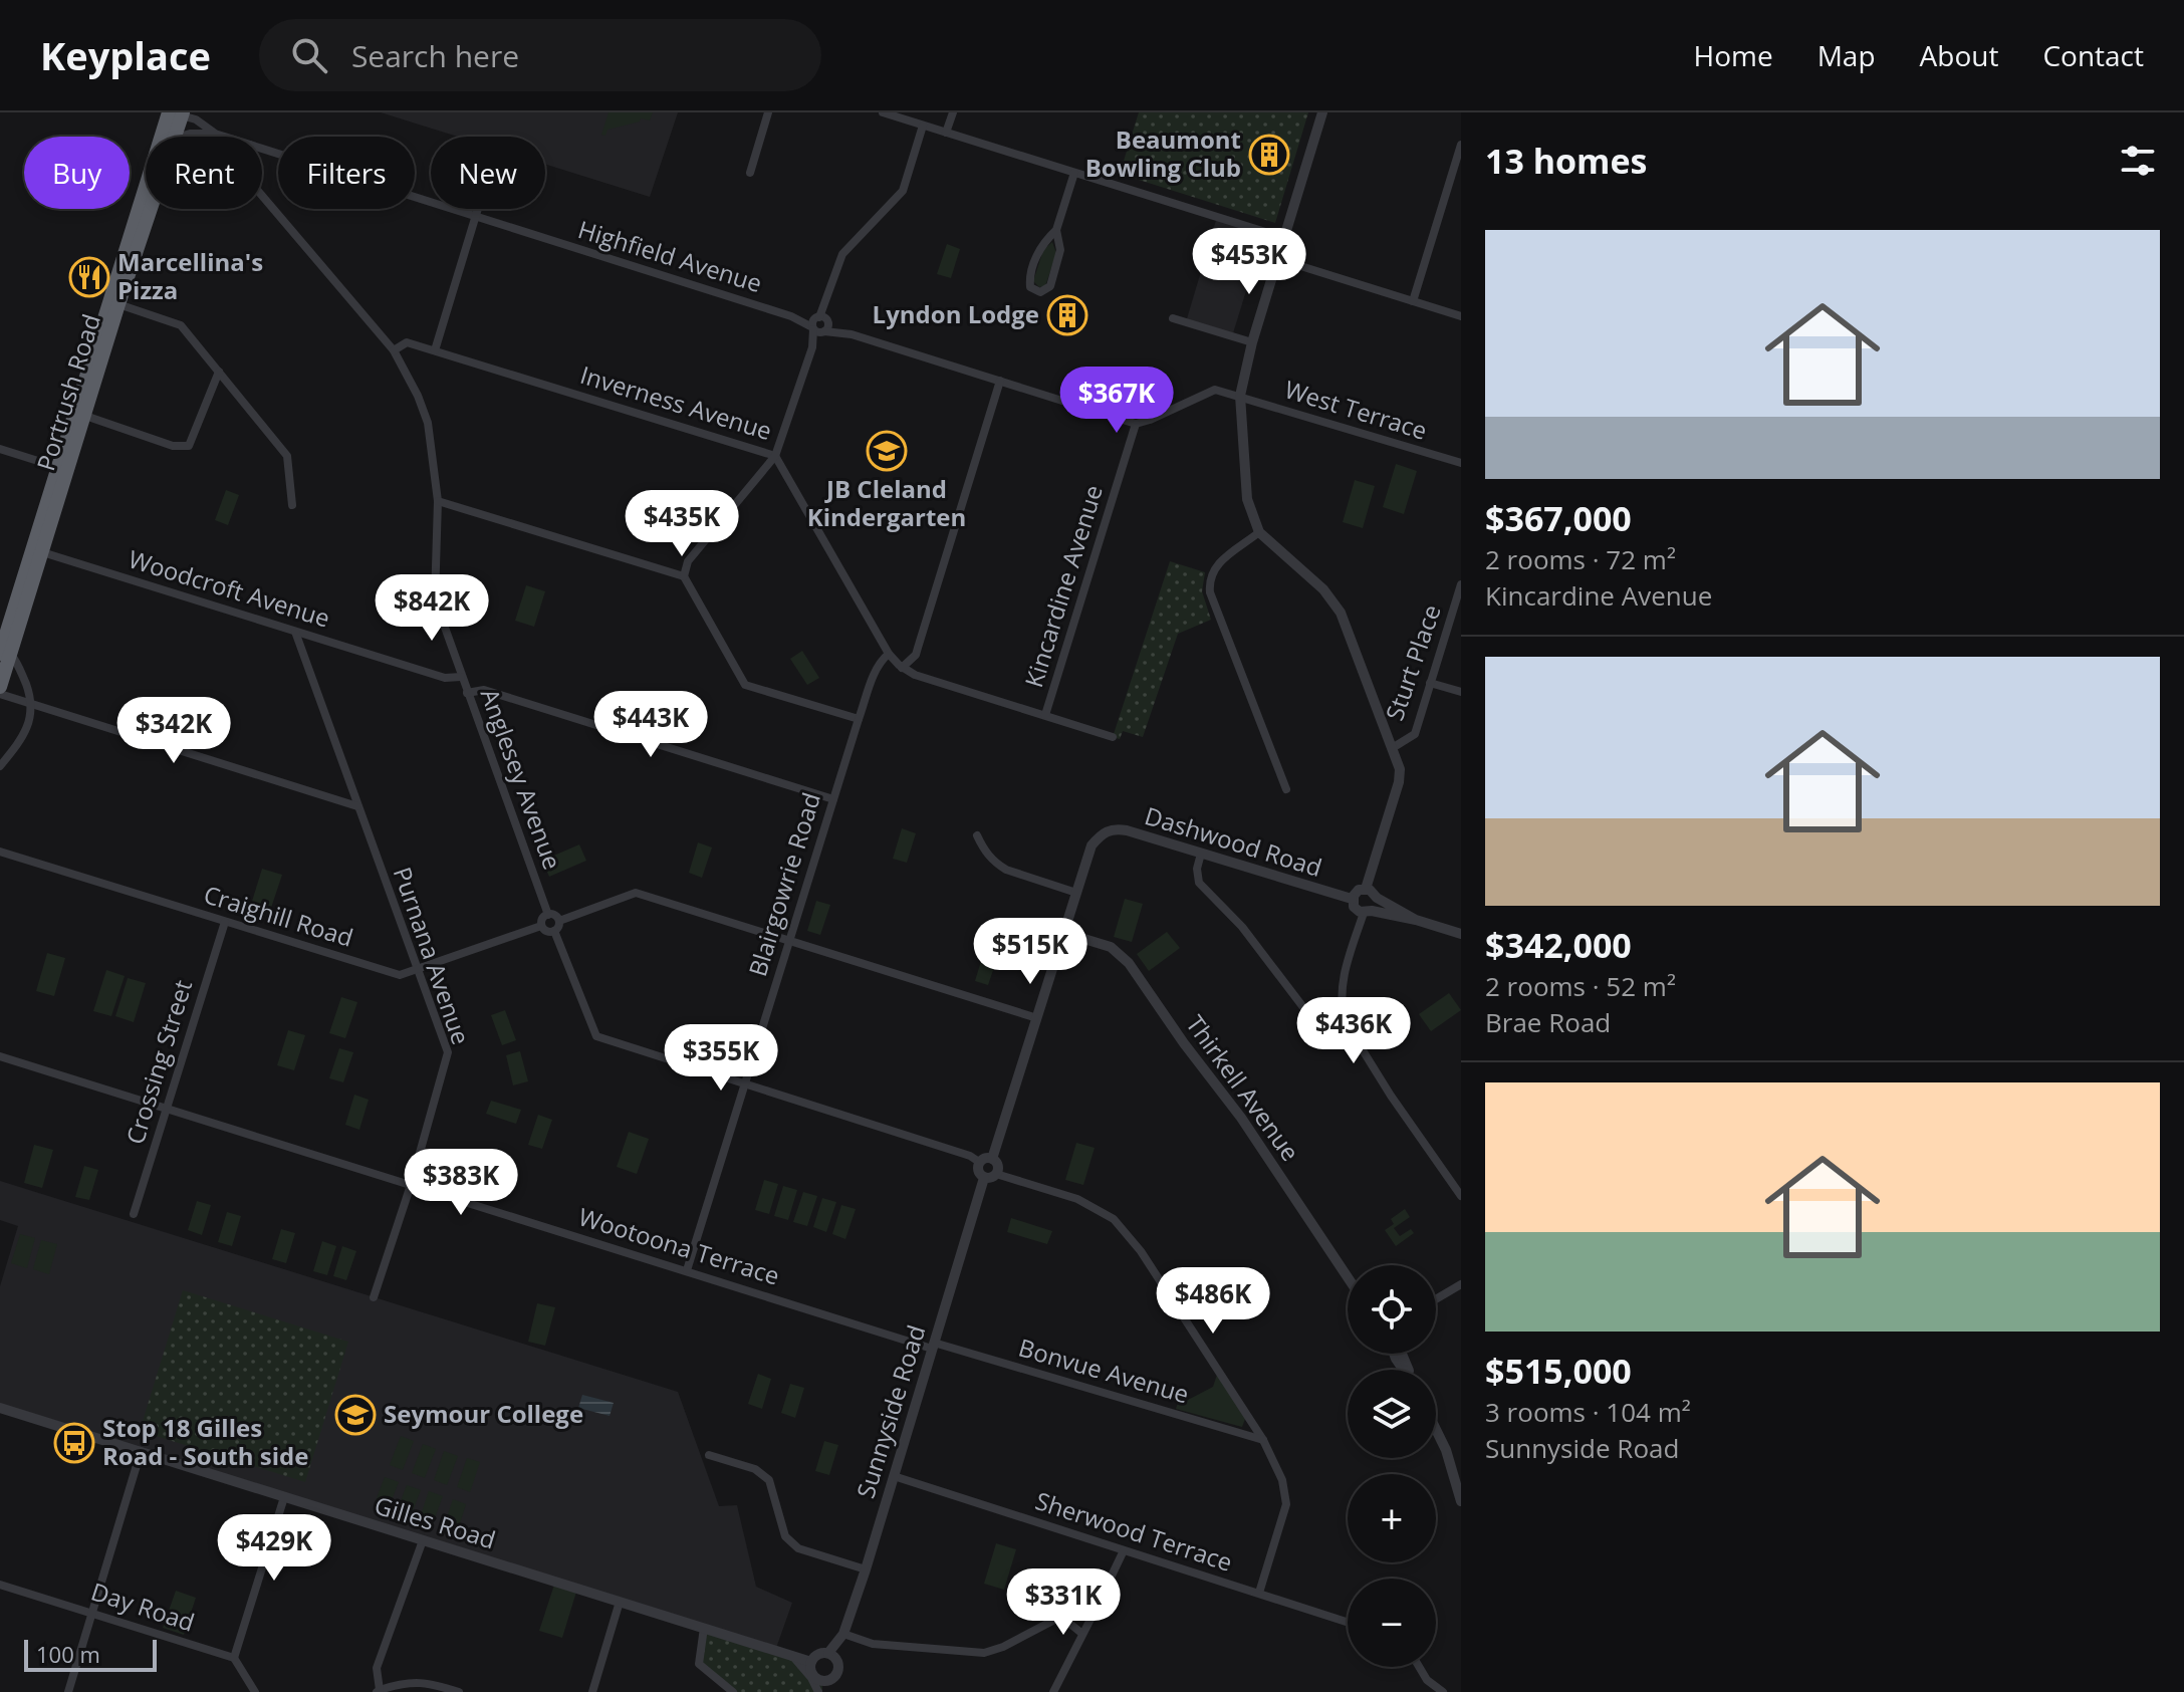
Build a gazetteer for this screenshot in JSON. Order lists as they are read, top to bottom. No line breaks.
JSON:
{"streets":{"highway":["Portrush Road"],"street":["Highfield Avenue","Inverness Avenue","West Terrace","Kincardine Avenue","Woodcroft Avenue","Sturt Place","Anglesey Avenue","Dashwood Road","Blairgowrie Road","Craighill Road","Purnana Avenue","Crossing Street","Thirkell Avenue","Wootoona Terrace","Bonvue Avenue","Sunnyside Road","Gilles Road","Sherwood Terrace","Day Road"]},"crossings":[["Highfield Avenue","Portrush Road"],["Highfield Avenue","Kincardine Avenue"],["Portrush Road","Woodcroft Avenue"],["Inverness Avenue","Kincardine Avenue"],["Inverness Avenue","Anglesey Avenue"],["Inverness Avenue","Blairgowrie Road"],["Woodcroft Avenue","Anglesey Avenue"],["Woodcroft Avenue","Purnana Avenue"],["Anglesey Avenue","Craighill Road"],["Blairgowrie Road","Wootoona Terrace"],["Craighill Road","Purnana Avenue"],["Craighill Road","Crossing Street"],["Purnana Avenue","Wootoona Terrace"],["Crossing Street","Wootoona Terrace"],["Wootoona Terrace","Bonvue Avenue"],["Wootoona Terrace","Sunnyside Road"],["Bonvue Avenue","Sunnyside Road"],["Sunnyside Road","Gilles Road"],["Sunnyside Road","Sherwood Terrace"]],"places":{"building":["Beaumont Bowling Club","Lyndon Lodge"],"restaurant":["Marcellina's Pizza"],"school or university":["JB Cleland Kindergarten","Seymour College"],"bus stop":["Stop 18 Gilles Road - South side"]},"scale_bar":"100 m","page":{"header":"Keyplace","search":"Search here","nav":["Home","Map","About","Contact"],"heading":"13 homes","chip":["Buy","Rent","Filters","New"],"list":[{"name":"$367,000","note":"2 rooms · 72 m² · Kincardine Avenue"},{"name":"$342,000","note":"2 rooms · 52 m² · Brae Road"},{"name":"$515,000","note":"3 rooms · 104 m² · Sunnyside Road"}],"price":["$453K","$367K","$435K","$842K","$443K","$342K","$515K","$436K","$355K","$383K","$486K","$429K","$331K"],"map_buttons":["+","−"],"scale":"100 m"}}
